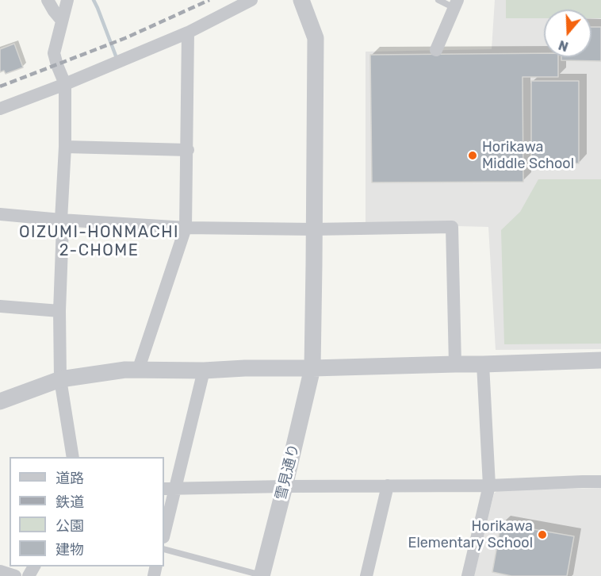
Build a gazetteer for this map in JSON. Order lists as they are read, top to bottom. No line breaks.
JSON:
{"streets":{"street":["雪見通り"]},"districts":["OIZUMI-HONMACHI 2-CHOME"],"places":["Horikawa Middle School","Horikawa Elementary School"],"legend":["道路","鉄道","公園","建物"],"north":"bottom"}
